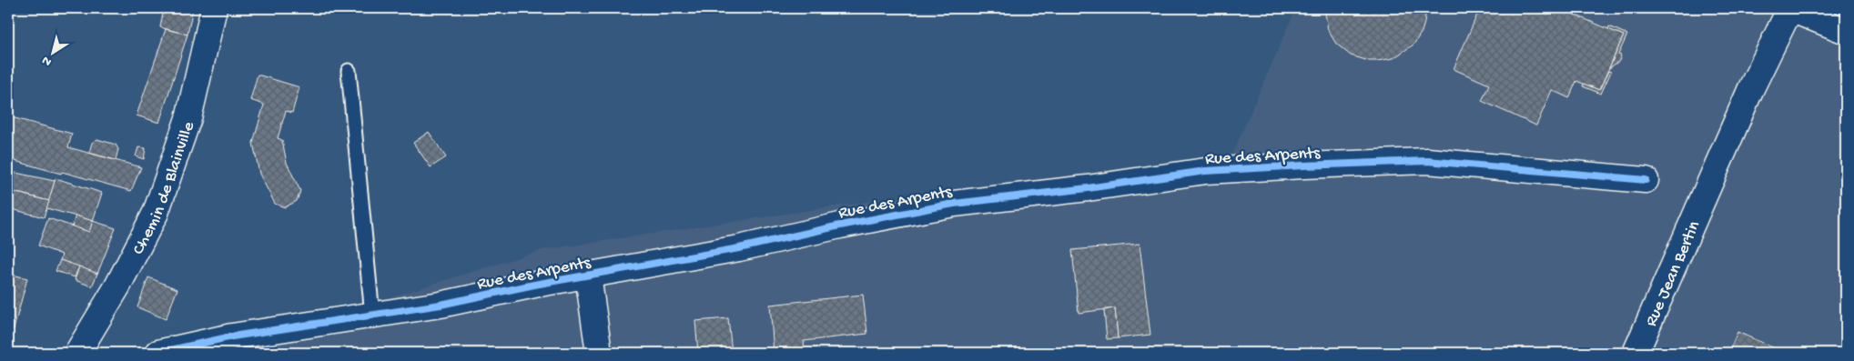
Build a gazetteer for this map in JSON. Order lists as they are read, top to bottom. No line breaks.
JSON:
{"streets":{"street":["Rue des Arpents","Chemin de Blainville","Rue Jean Bertin"]},"north":"bottom left"}
